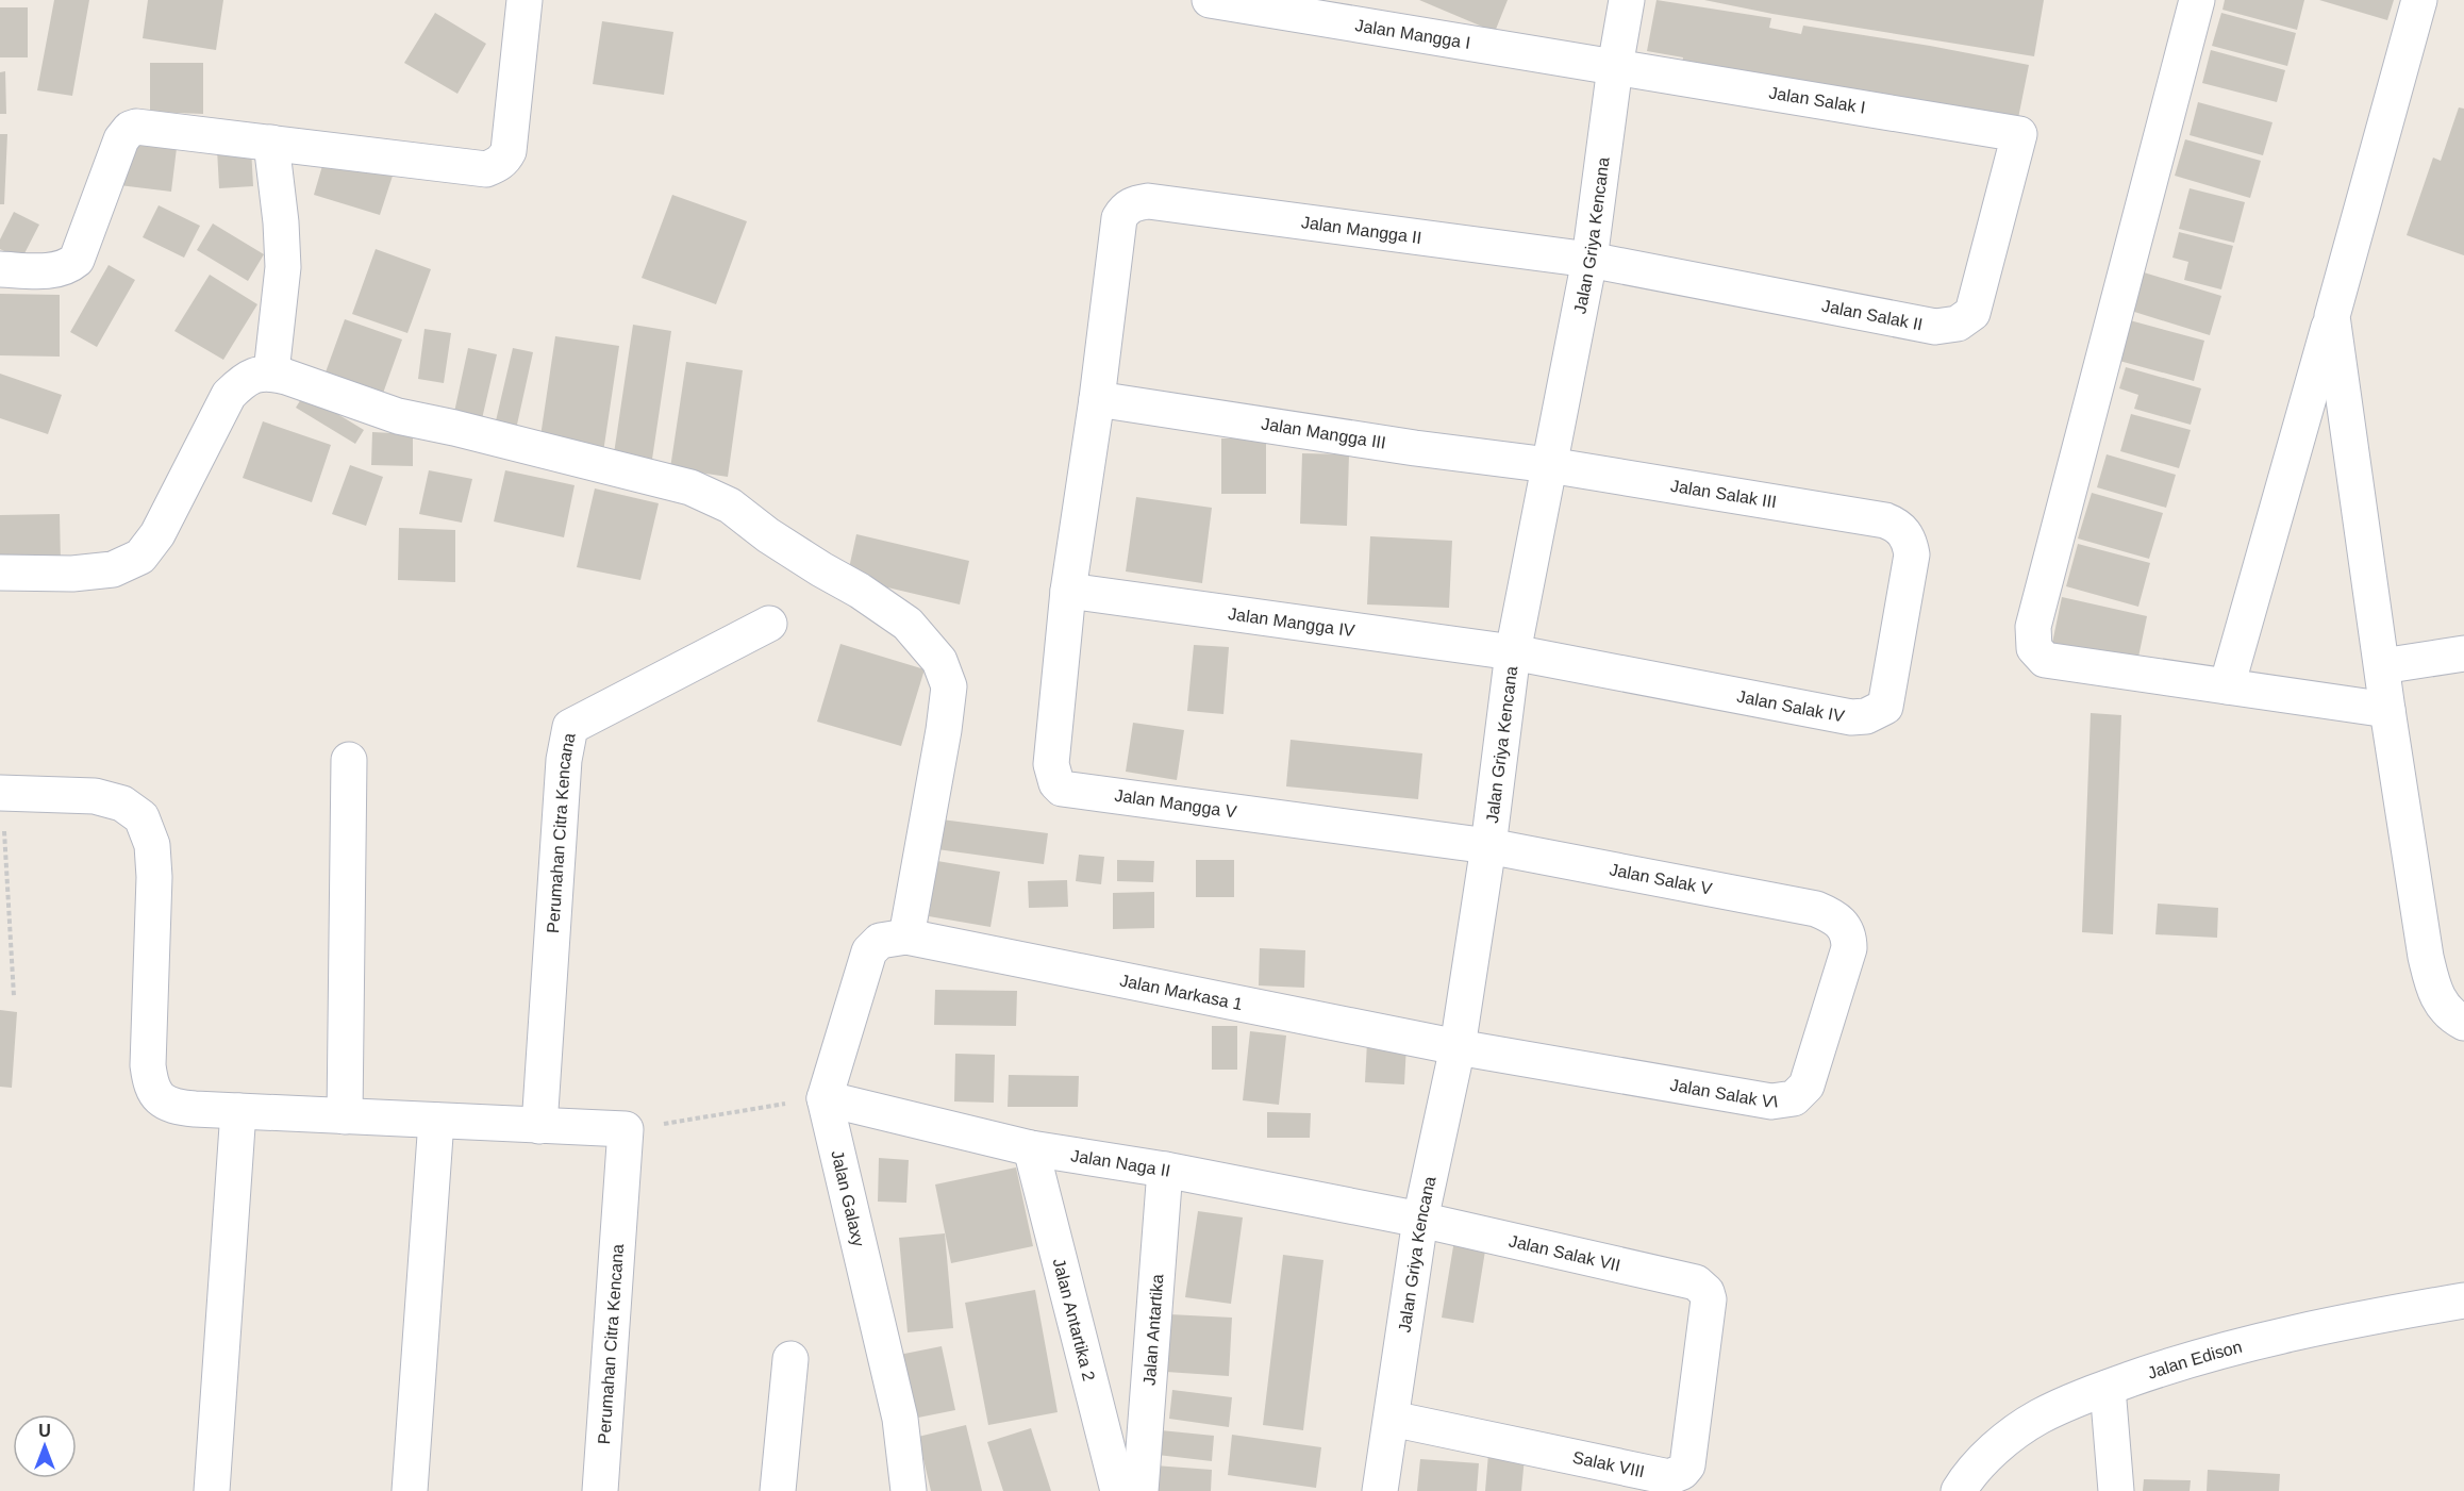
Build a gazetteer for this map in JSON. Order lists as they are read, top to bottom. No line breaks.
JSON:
{"streets":{"street":["Jalan Mangga I","Jalan Salak I","Jalan Mangga II","Jalan Griya Kencana","Jalan Salak II","Jalan Mangga III","Jalan Salak III","Jalan Mangga IV","Jalan Salak IV","Jalan Mangga V","Perumahan Citra Kencana","Jalan Salak V","Jalan Markasa 1","Jalan Salak VI","Jalan Naga II","Jalan Galaxy","Jalan Salak VII","Jalan Antartika 2","Jalan Antartika","Jalan Edison","Salak VIII"]},"crossings":[["Jalan Mangga I","Jalan Salak I"],["Jalan Mangga I","Jalan Griya Kencana"],["Jalan Salak I","Jalan Griya Kencana"],["Jalan Salak I","Jalan Salak II"],["Jalan Mangga II","Jalan Griya Kencana"],["Jalan Mangga II","Jalan Salak II"],["Jalan Mangga II","Jalan Mangga III"],["Jalan Griya Kencana","Jalan Salak II"],["Jalan Griya Kencana","Jalan Mangga III"],["Jalan Griya Kencana","Jalan Salak III"],["Jalan Griya Kencana","Jalan Mangga IV"],["Jalan Griya Kencana","Jalan Salak IV"],["Jalan Griya Kencana","Jalan Mangga V"],["Jalan Griya Kencana","Jalan Salak V"],["Jalan Griya Kencana","Jalan Markasa 1"],["Jalan Griya Kencana","Jalan Salak VI"],["Jalan Griya Kencana","Jalan Naga II"],["Jalan Griya Kencana","Jalan Salak VII"],["Jalan Griya Kencana","Salak VIII"],["Jalan Mangga III","Jalan Salak III"],["Jalan Salak III","Jalan Salak IV"],["Jalan Mangga IV","Jalan Salak IV"],["Jalan Mangga IV","Jalan Mangga V"],["Jalan Mangga V","Jalan Salak V"],["Jalan Salak V","Jalan Salak VI"],["Jalan Markasa 1","Jalan Salak VI"],["Jalan Naga II","Jalan Galaxy"],["Jalan Naga II","Jalan Salak VII"],["Jalan Naga II","Jalan Antartika 2"],["Jalan Naga II","Jalan Antartika"],["Jalan Salak VII","Salak VIII"]],"north":"top"}
